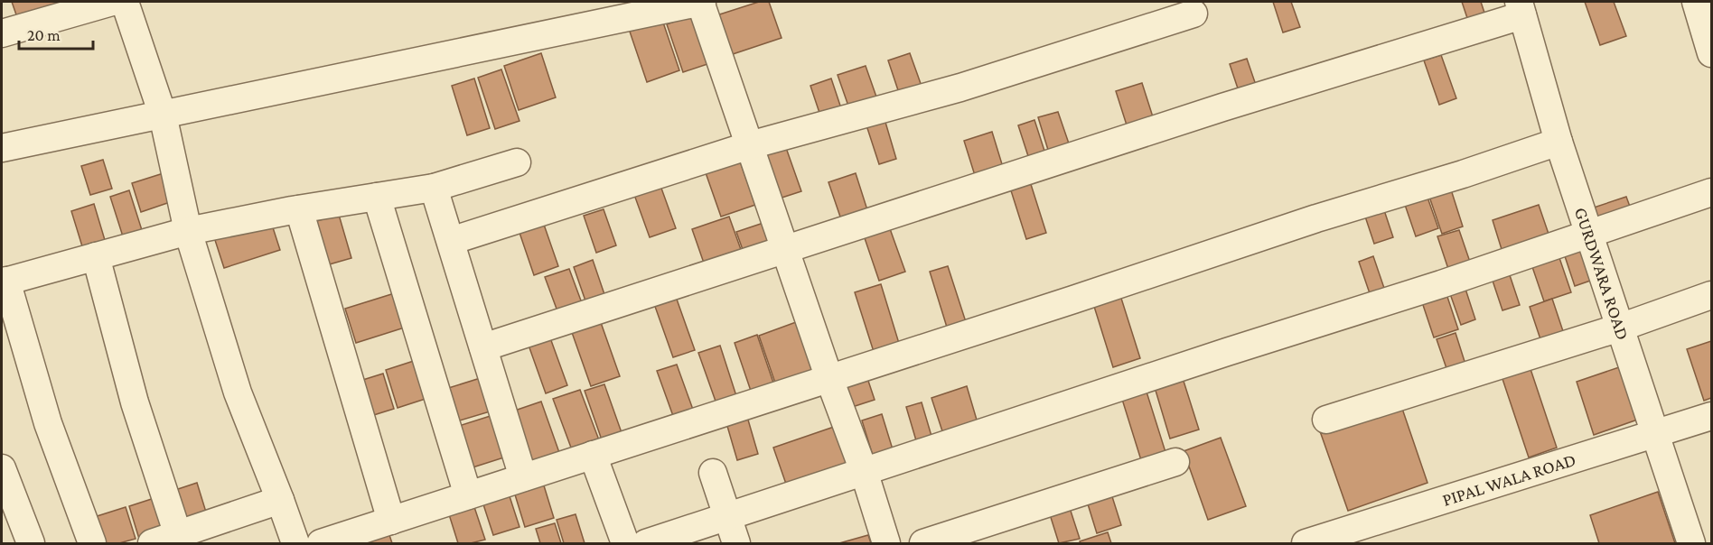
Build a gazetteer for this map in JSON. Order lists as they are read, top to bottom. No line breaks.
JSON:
{"streets":{"street":["GURDWARA ROAD","PIPAL WALA ROAD"]},"crossings":[["GURDWARA ROAD","PIPAL WALA ROAD"]],"scale_bar":"20 m"}
